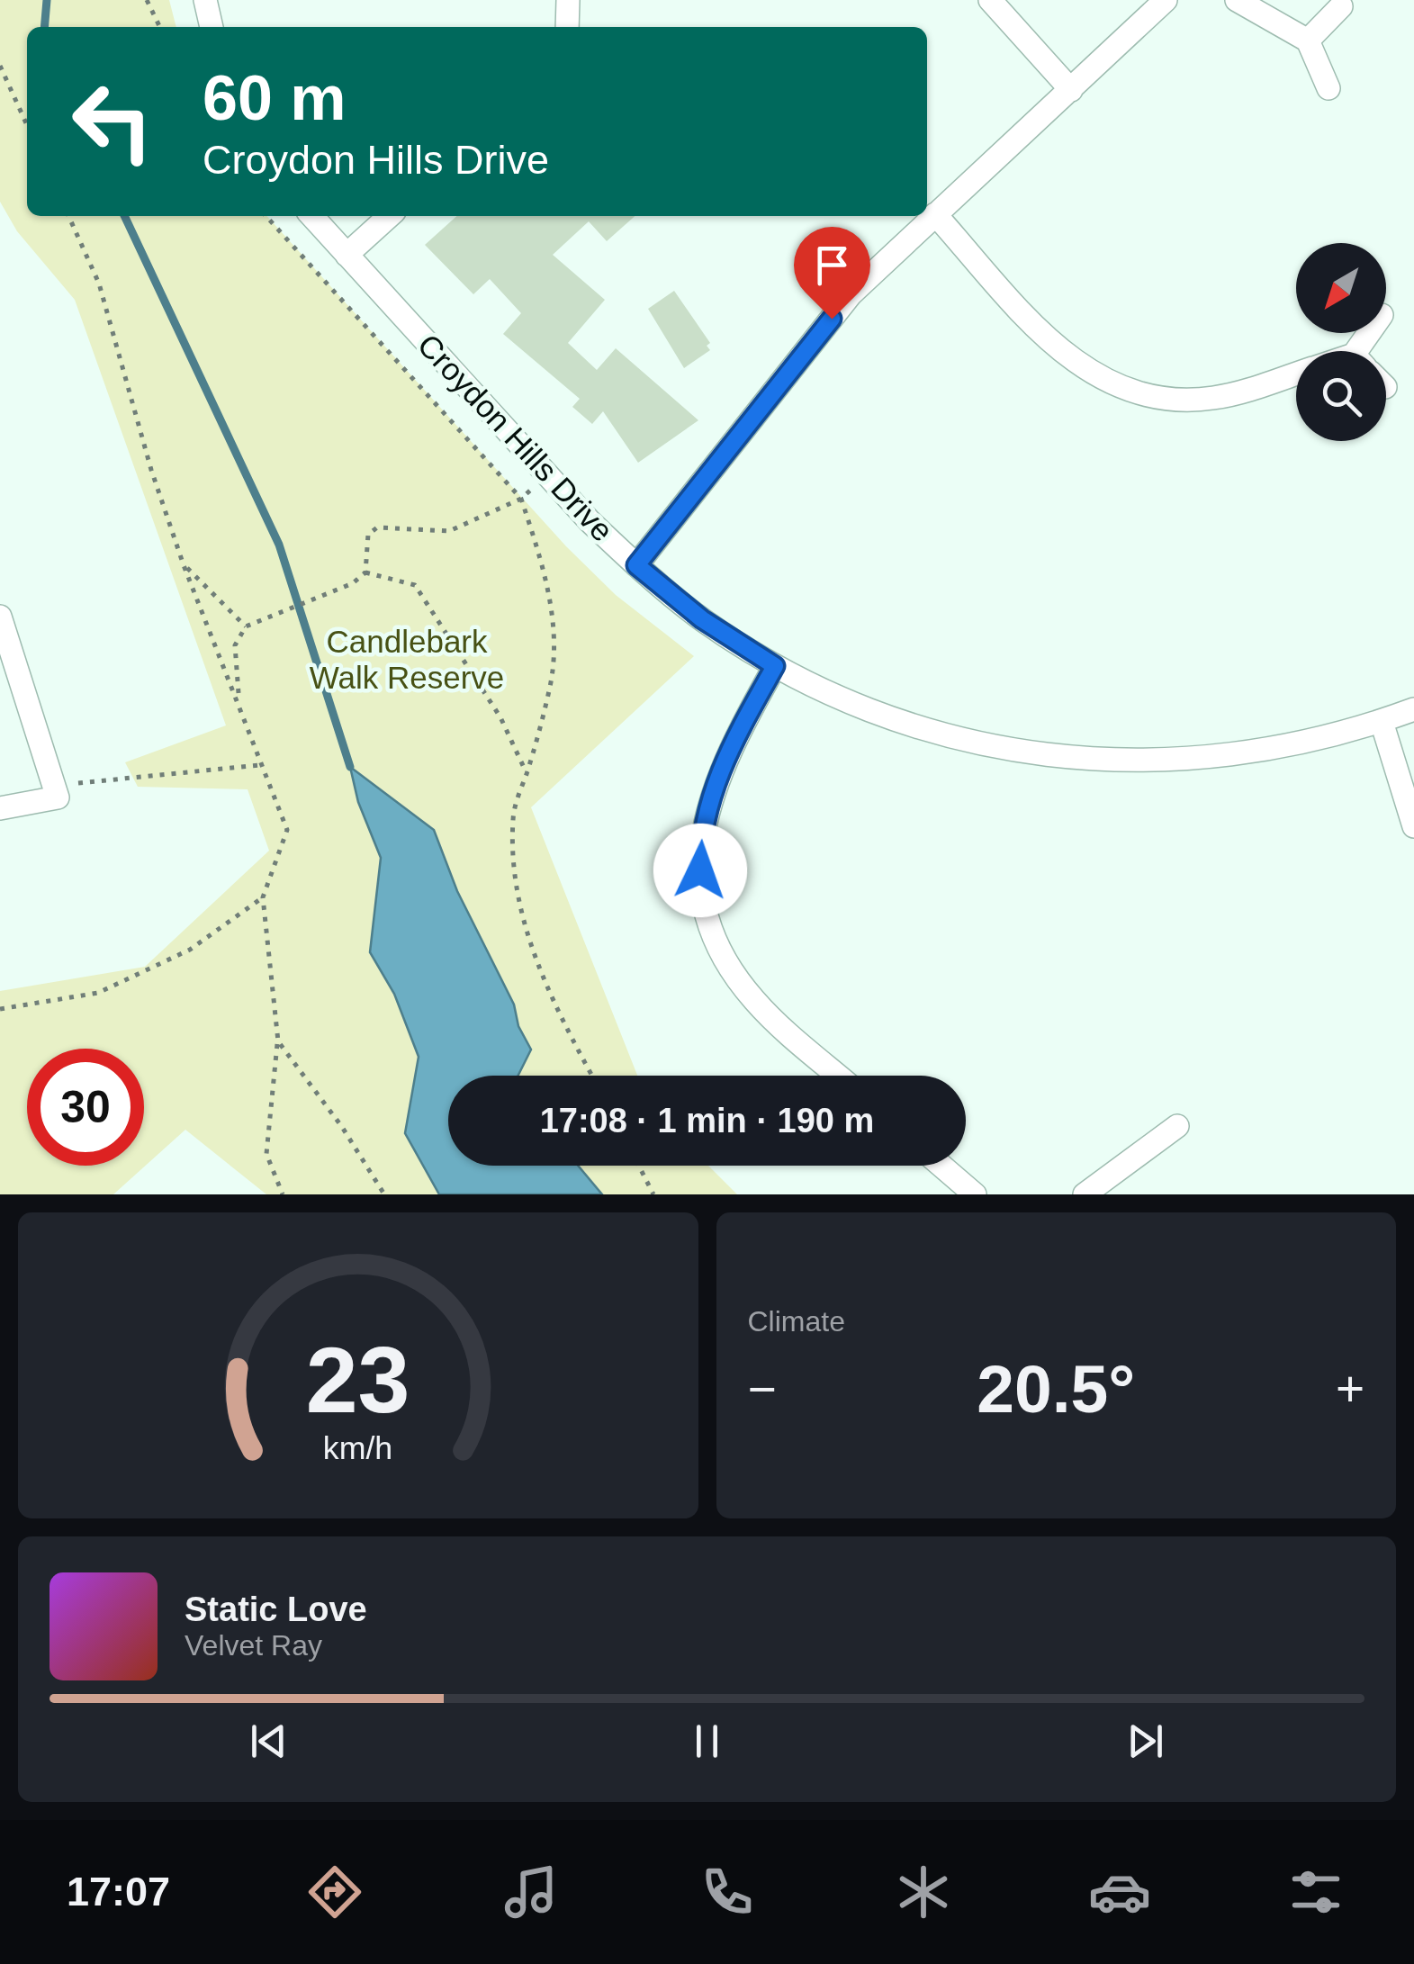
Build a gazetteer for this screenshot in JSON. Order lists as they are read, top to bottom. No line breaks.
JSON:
{"streets":{"street":["Croydon Hills Drive"]},"parks":["Candlebark Walk Reserve"],"north":"bottom left","page":{"turn":["60 m","Croydon Hills Drive"],"limit":"30","trip":"17:08 · 1 min · 190 m","tile":"Climate","heat":["−","20.5°","+"],"song":["Static Love","Velvet Ray"],"tabs":"17:07","gauge":["23","km/h"]}}
